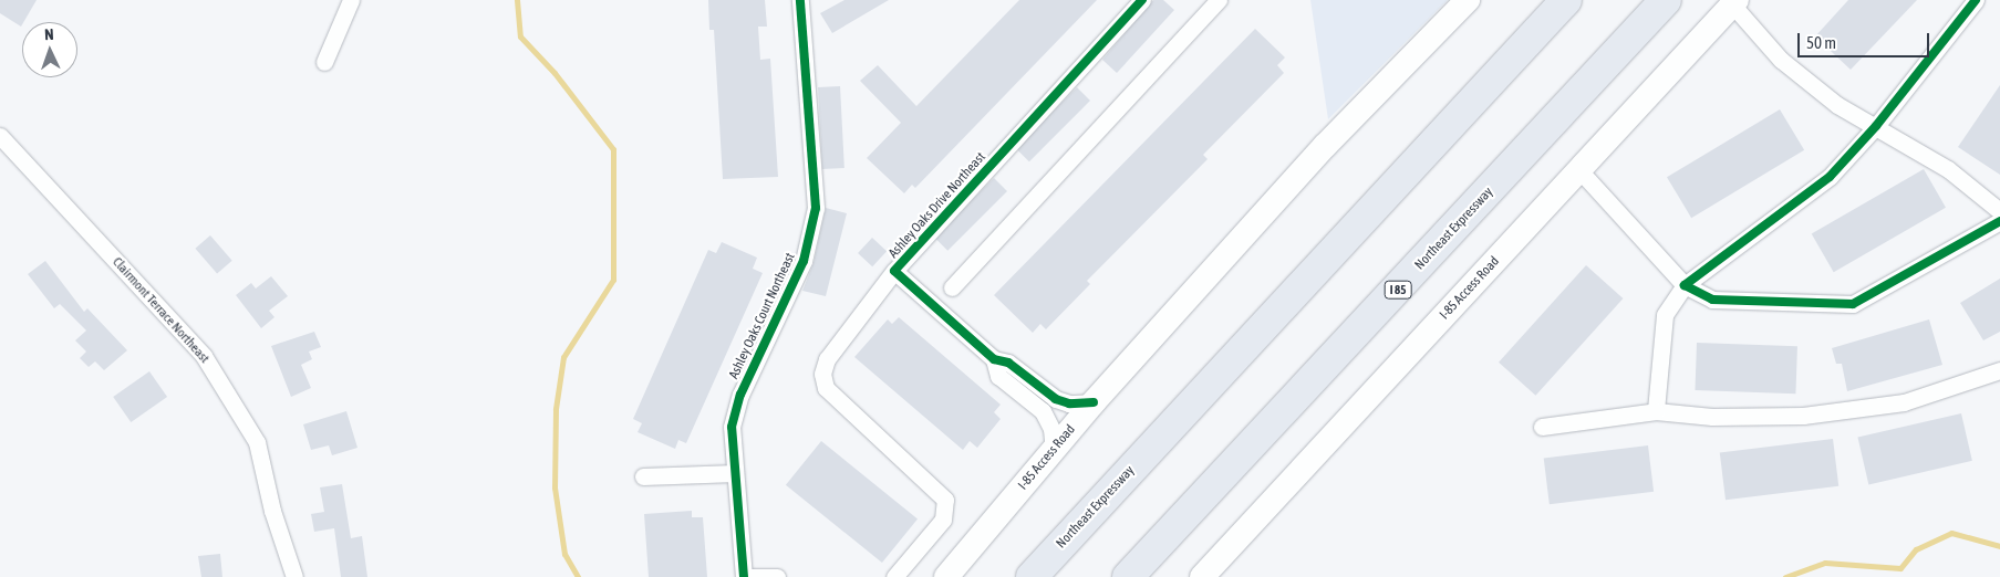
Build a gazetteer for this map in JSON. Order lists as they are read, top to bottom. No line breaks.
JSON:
{"streets":{"highway":["Northeast Expressway","I 85"],"main road":["I-85 Access Road"],"street":["Ashley Oaks Drive Northeast","Clairmont Terrace Northeast","Ashley Oaks Court Northeast"]},"crossings":[["Ashley Oaks Drive Northeast","I-85 Access Road"]],"scale_bar":"50 m","north":"top"}
